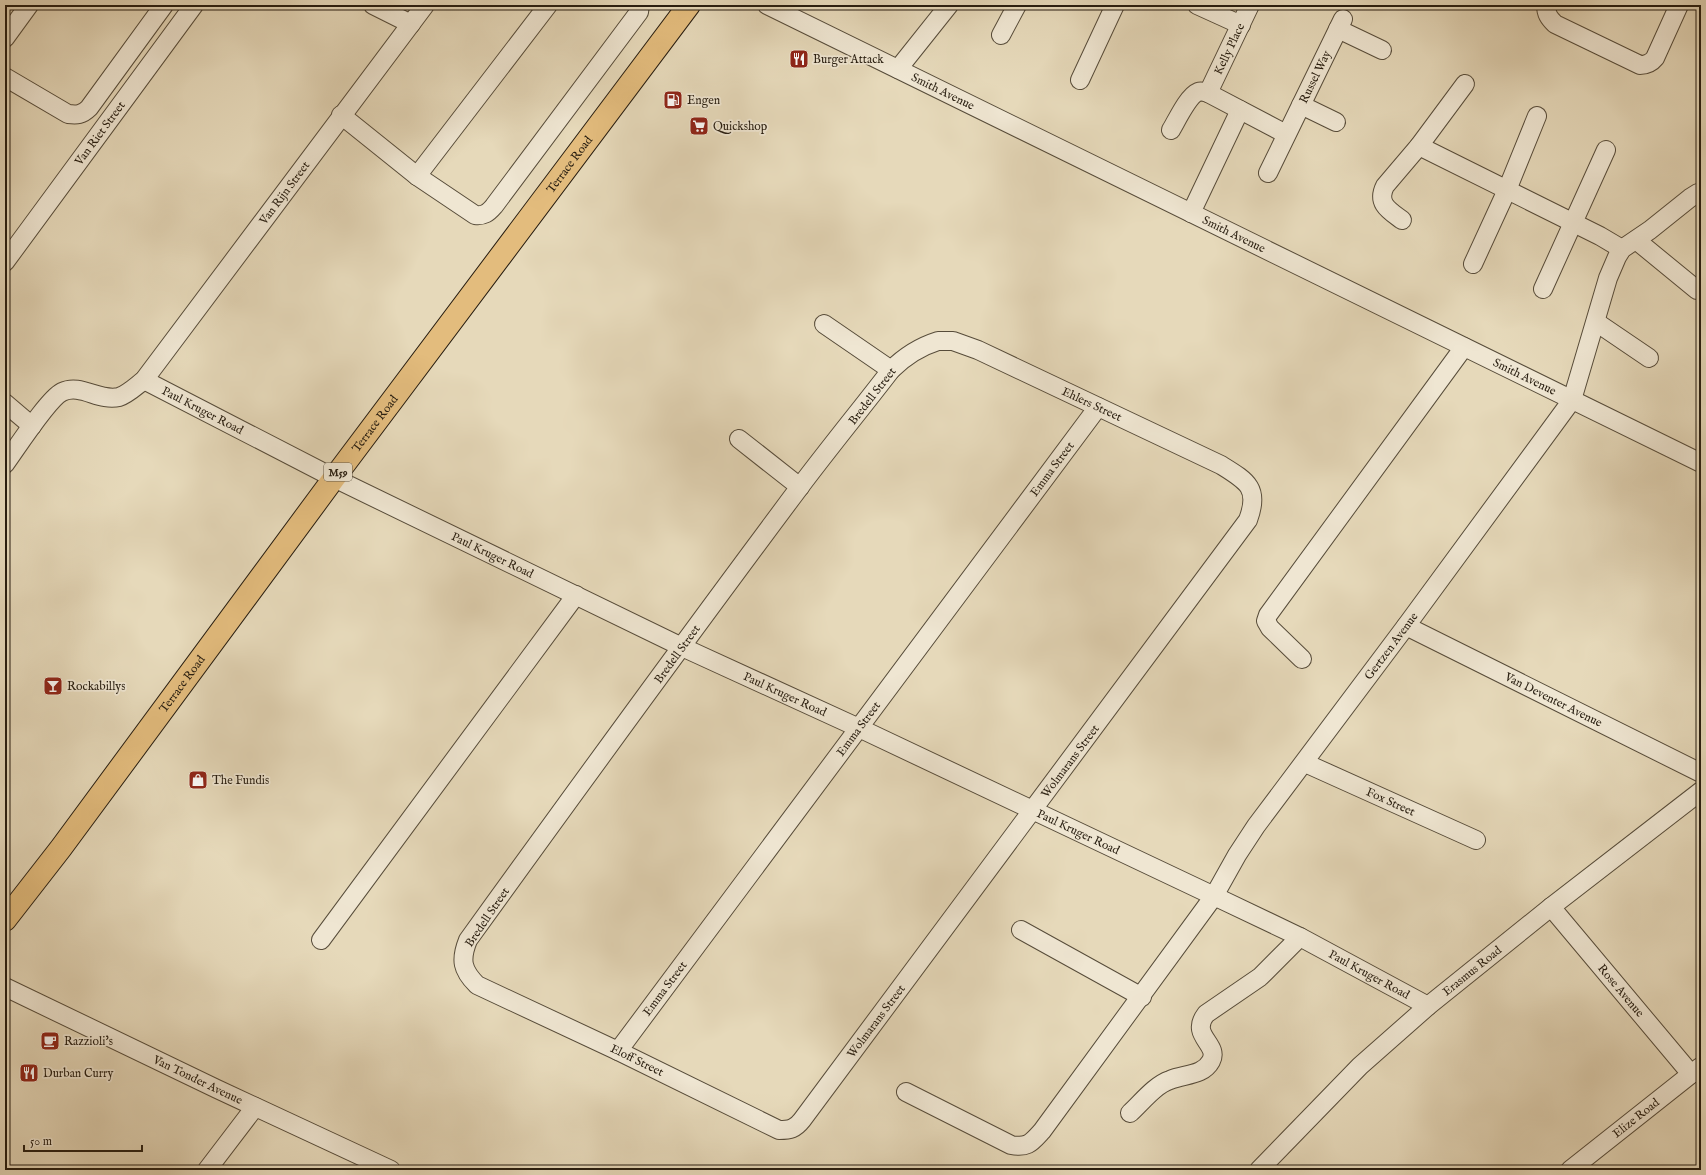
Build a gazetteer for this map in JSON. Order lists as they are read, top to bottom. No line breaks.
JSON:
{"streets":{"main road":["Terrace Road","M59"],"street":["Kelly Place","Russel Way","Smith Avenue","Van Riet Street","Van Rijn Street","Bredell Street","Ehlers Street","Paul Kruger Road","Emma Street","Gertzen Avenue","Van Deventer Avenue","Wolmarans Street","Fox Street","Erasmus Road","Rose Avenue","Eloff Street","Van Tonder Avenue","Elize Road"]},"crossings":[["Smith Avenue","Gertzen Avenue"],["Terrace Road","Paul Kruger Road"],["Van Rijn Street","Paul Kruger Road"],["Bredell Street","Ehlers Street"],["Bredell Street","Paul Kruger Road"],["Bredell Street","Eloff Street"],["Ehlers Street","Emma Street"],["Ehlers Street","Wolmarans Street"],["Paul Kruger Road","Emma Street"],["Paul Kruger Road","Gertzen Avenue"],["Paul Kruger Road","Wolmarans Street"],["Paul Kruger Road","Erasmus Road"],["Emma Street","Eloff Street"],["Gertzen Avenue","Van Deventer Avenue"],["Gertzen Avenue","Fox Street"],["Wolmarans Street","Eloff Street"],["Erasmus Road","Rose Avenue"],["Rose Avenue","Elize Road"]],"places":{"restaurant":["Burger Attack","Durban Curry"],"fuel station":["Engen"],"supermarket":["Quickshop"],"bar":["Rockabillys"],"shop":["The Fundis"],"cafe":["Razzioli's"]},"scale_bar":"50 m"}
